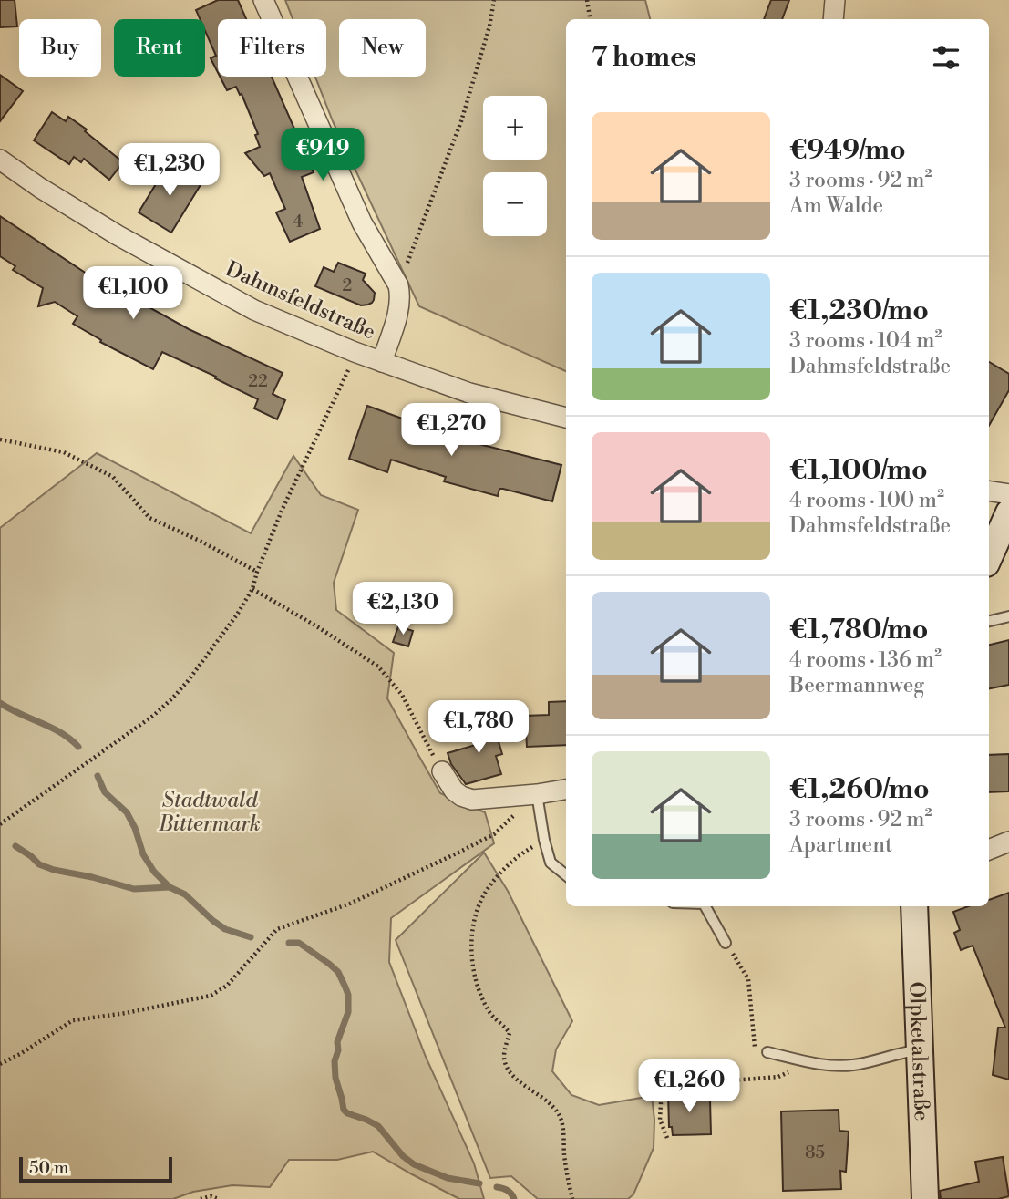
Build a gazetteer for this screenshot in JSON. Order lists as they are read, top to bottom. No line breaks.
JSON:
{"streets":{"street":["Dahmsfeldstraße","Olpketalstraße"]},"parks":["Stadtwald Bittermark"],"house_numbers":["4","2","22","85"],"scale_bar":"50 m","page":{"chip":["Buy","Rent","Filters","New"],"heading":"7 homes","map_buttons":["+","−"],"list":[{"name":"€949/mo","note":"3 rooms · 92 m² · Am Walde"},{"name":"€1,230/mo","note":"3 rooms · 104 m² · Dahmsfeldstraße"},{"name":"€1,100/mo","note":"4 rooms · 100 m² · Dahmsfeldstraße"},{"name":"€1,780/mo","note":"4 rooms · 136 m² · Beermannweg"},{"name":"€1,260/mo","note":"3 rooms · 92 m² · Apartment"}],"price":["€949","€1,230","€1,100","€1,270","€2,130","€1,780","€1,260"],"scale":"50 m"}}
